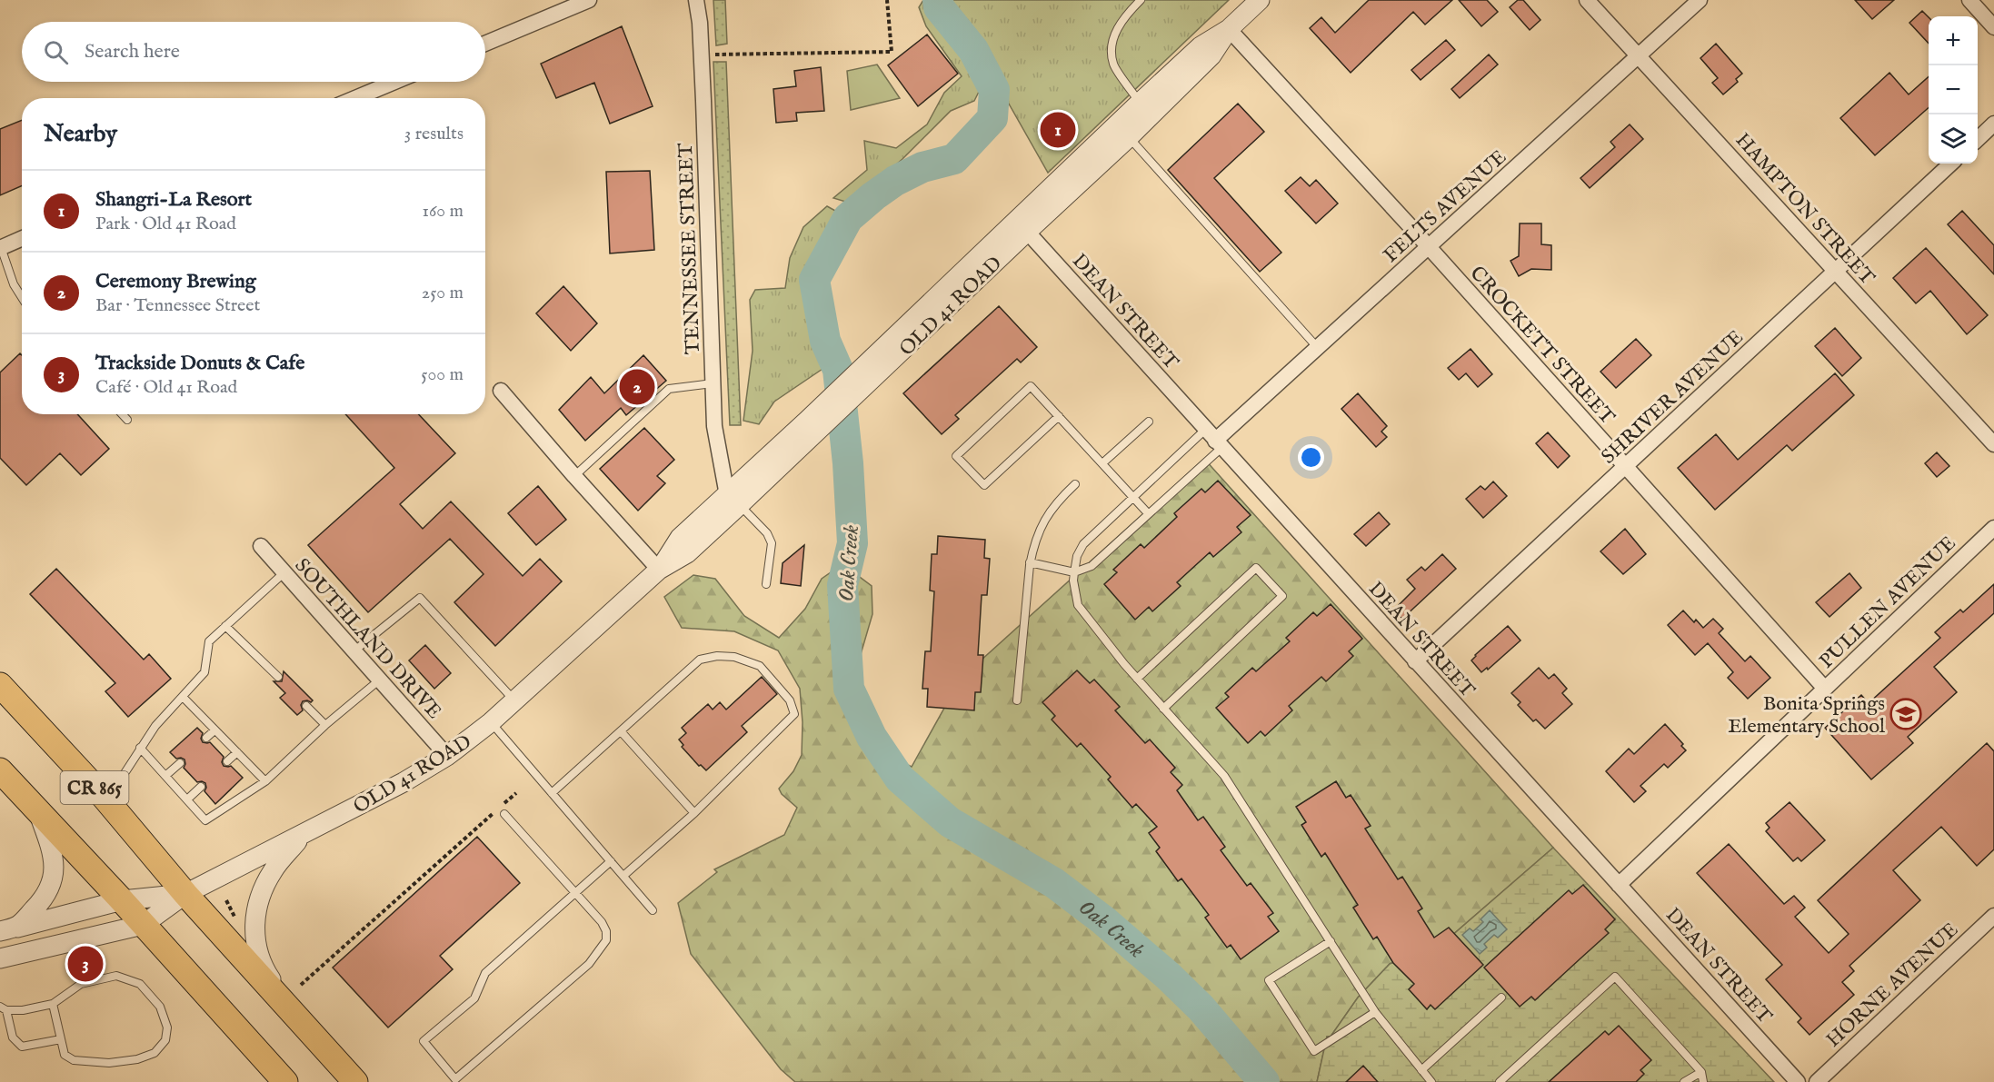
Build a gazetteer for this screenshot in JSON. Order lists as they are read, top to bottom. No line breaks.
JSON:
{"streets":{"main road":["CR 865"],"street":["FELTS AVENUE","HAMPTON STREET","TENNESSEE STREET","OLD 41 ROAD","DEAN STREET","CROCKETT STREET","SHRIVER AVENUE","PULLEN AVENUE","SOUTHLAND DRIVE","HORNE AVENUE"]},"crossings":[["FELTS AVENUE","HAMPTON STREET"],["FELTS AVENUE","DEAN STREET"],["FELTS AVENUE","CROCKETT STREET"],["HAMPTON STREET","SHRIVER AVENUE"],["TENNESSEE STREET","OLD 41 ROAD"],["OLD 41 ROAD","DEAN STREET"],["OLD 41 ROAD","CROCKETT STREET"],["OLD 41 ROAD","SOUTHLAND DRIVE"],["OLD 41 ROAD","CR 865"],["DEAN STREET","SHRIVER AVENUE"],["DEAN STREET","PULLEN AVENUE"],["CROCKETT STREET","SHRIVER AVENUE"],["CROCKETT STREET","PULLEN AVENUE"]],"water":["Oak Creek"],"places":{"school or university":["Bonita Springs Elementary School"]},"page":{"map_buttons":["+","−"],"search":"Search here","heading":["Nearby","3 results"],"pins":["1","2","3"],"list":[{"mark":"1","name":"Shangri-La Resort","note":"Park · Old 41 Road","value":"160 m"},{"mark":"2","name":"Ceremony Brewing","note":"Bar · Tennessee Street","value":"250 m"},{"mark":"3","name":"Trackside Donuts & Cafe","note":"Café · Old 41 Road","value":"500 m"}]}}
